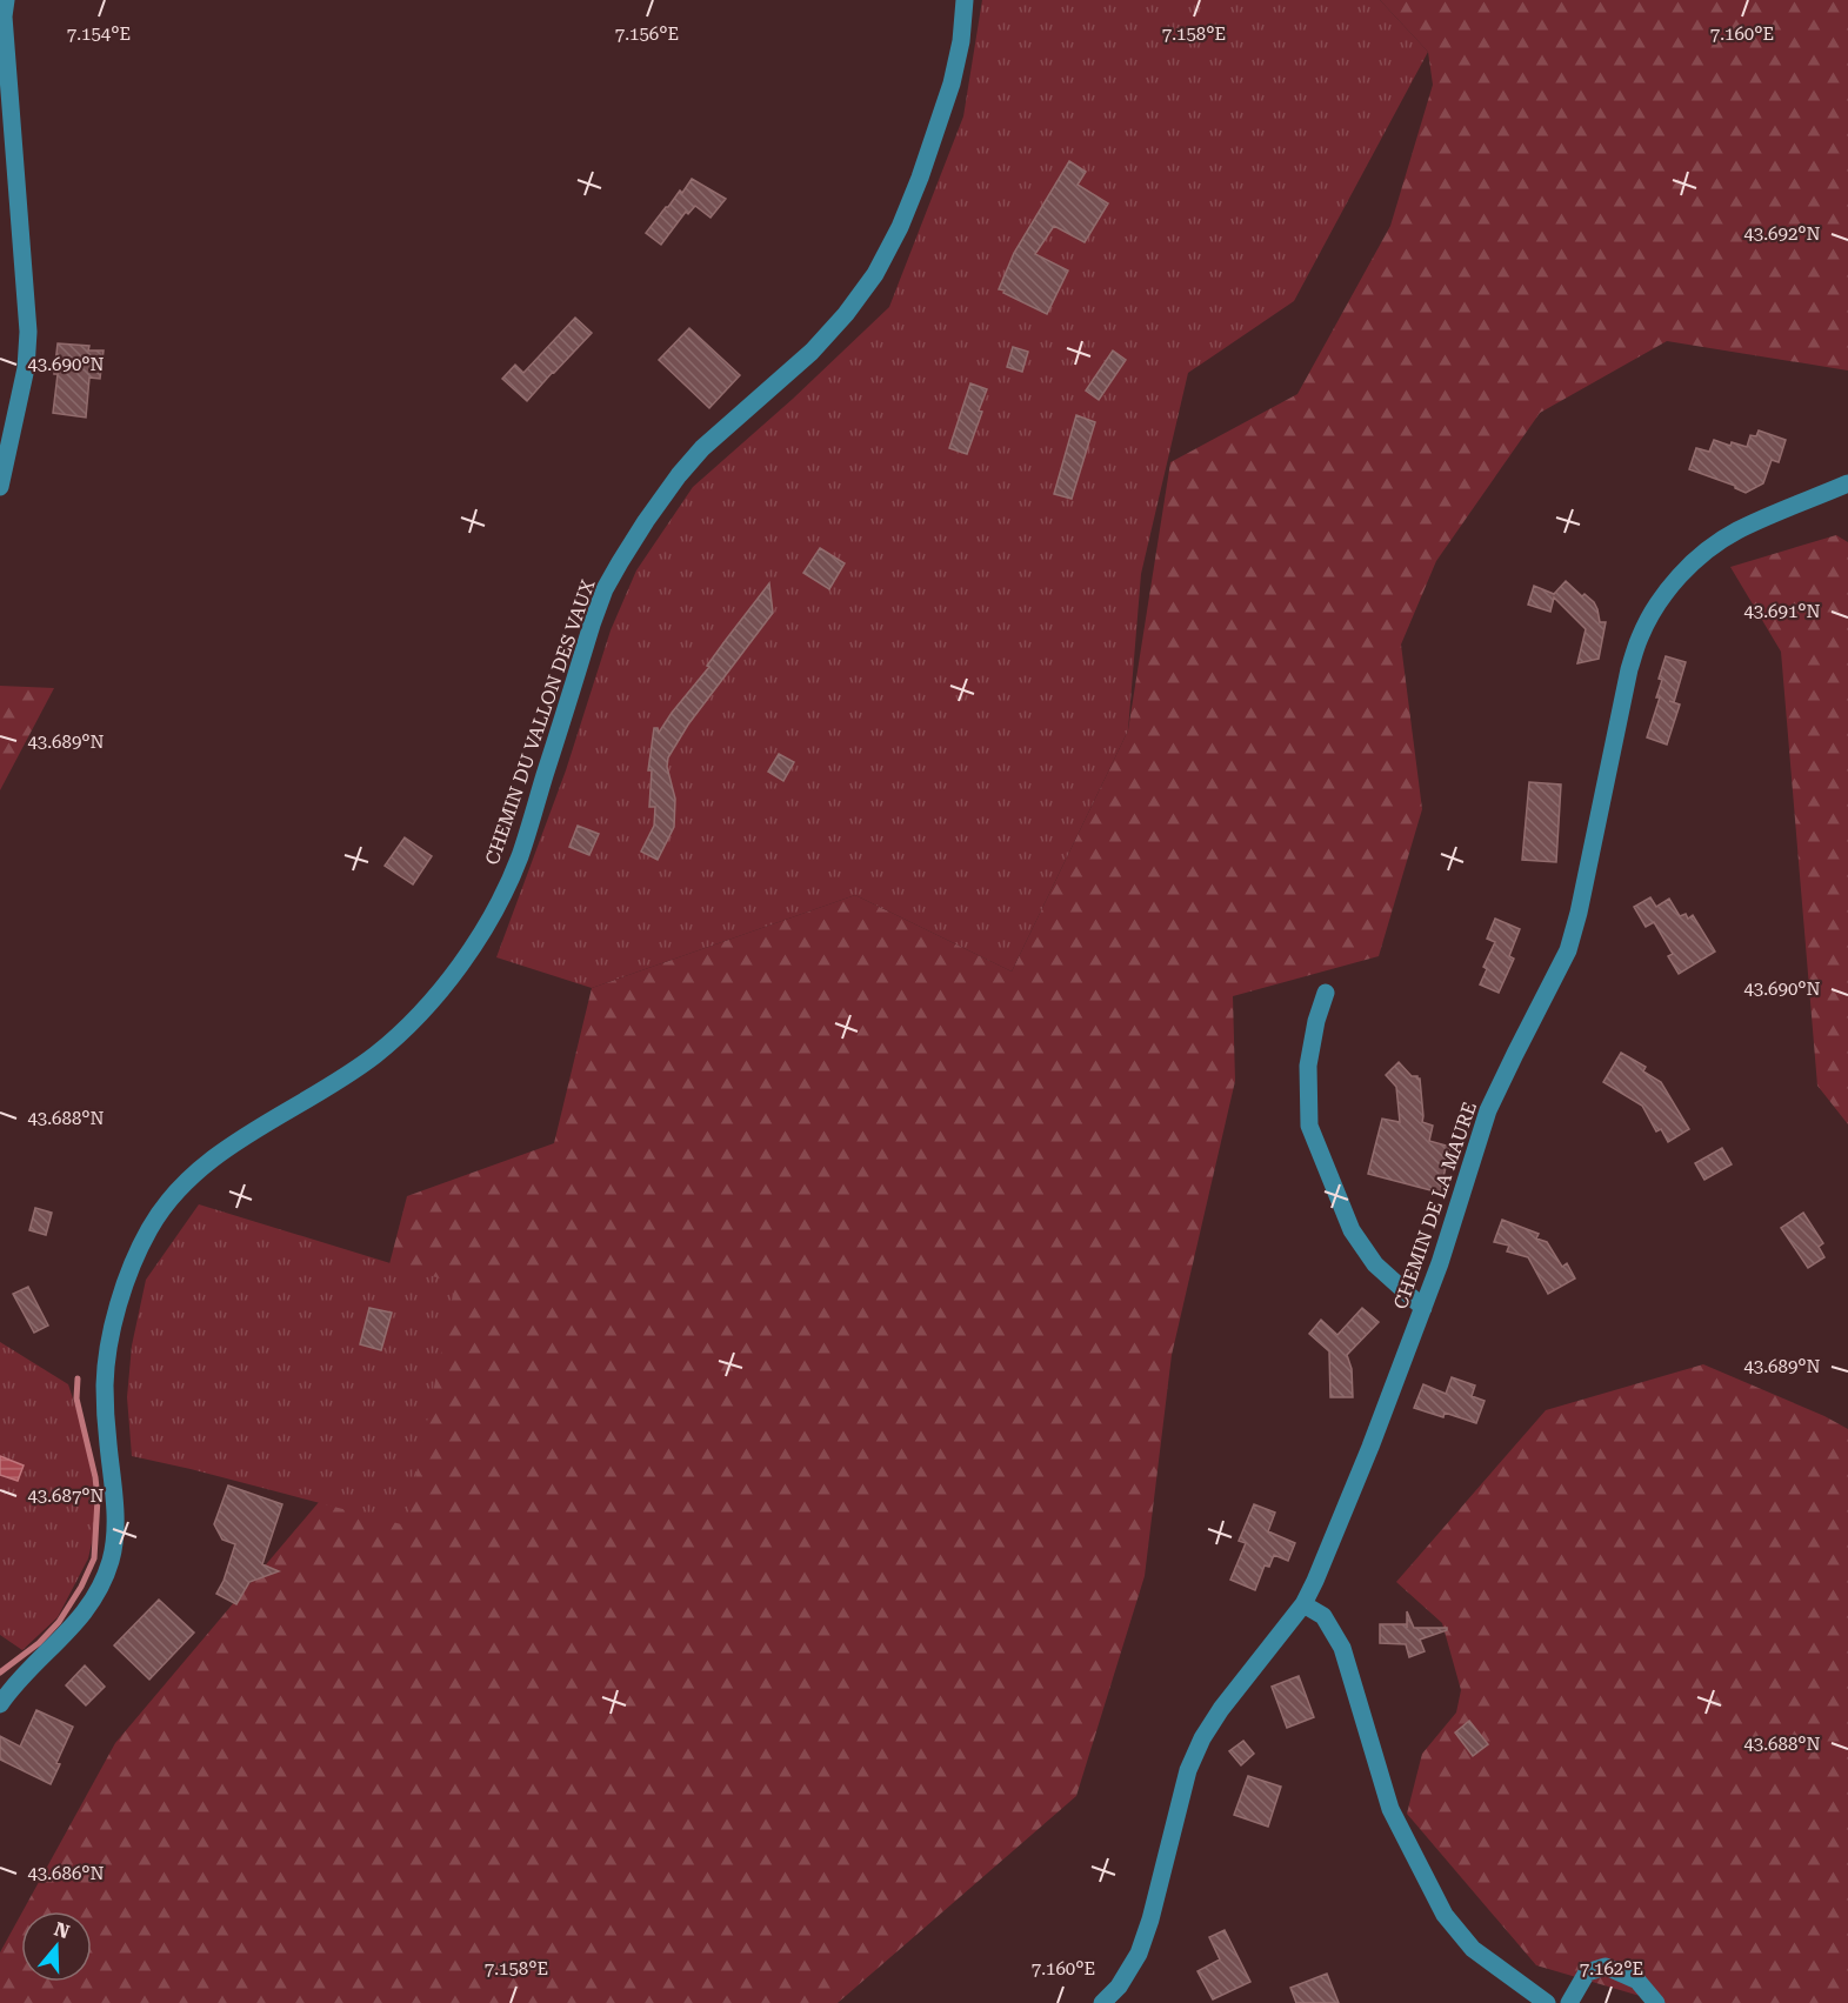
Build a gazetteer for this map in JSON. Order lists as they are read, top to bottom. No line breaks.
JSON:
{"streets":{"street":["CHEMIN DU VALLON DES VAUX","CHEMIN DE LA MAURE"]},"north":"top","coordinates":["7.156°E","7.154°E","7.158°E","7.160°E","43.692°N","43.690°N","43.691°N","43.689°N","43.688°N","43.687°N","43.686°N","7.162°E"]}
